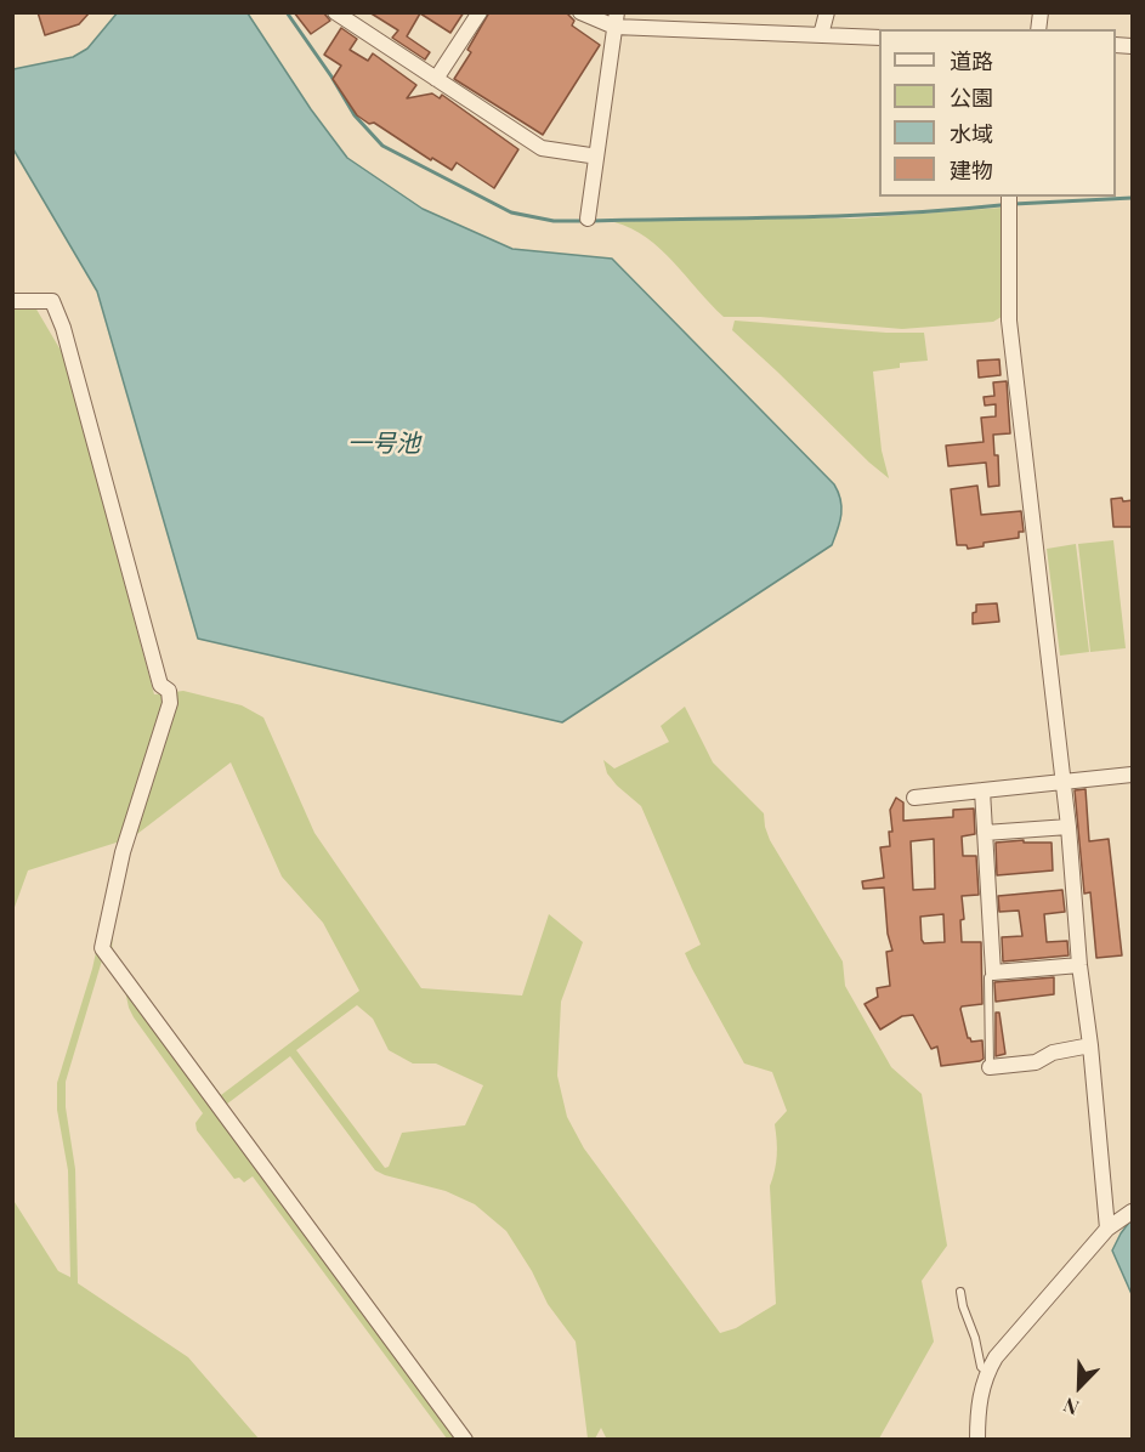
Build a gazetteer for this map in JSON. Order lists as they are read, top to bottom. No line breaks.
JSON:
{"water":["一号池"],"legend":["道路","公園","水域","建物"],"north":"bottom left"}
